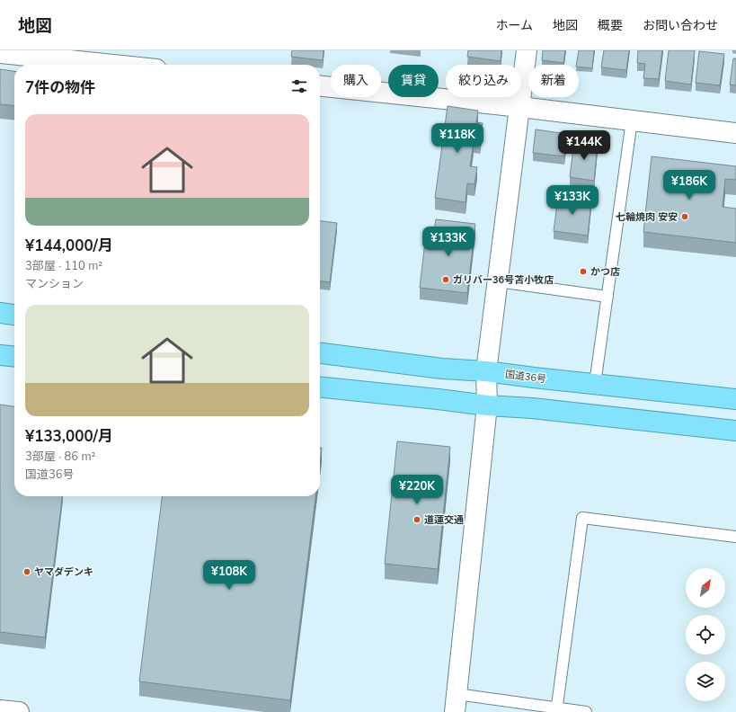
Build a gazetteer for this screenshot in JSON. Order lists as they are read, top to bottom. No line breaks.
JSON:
{"streets":{"highway":["国道36号"]},"places":["七輪焼肉 安安","かつ店","ガリバー36号苫小牧店","道蓮交通","ヤマダデンキ"],"north":"top right","page":{"header":"地図","nav":["ホーム","地図","概要","お問い合わせ"],"chip":["購入","賃貸","絞り込み","新着"],"heading":"7件の物件","list":[{"name":"¥144,000/月","note":"3部屋 · 110 m² · マンション"},{"name":"¥133,000/月","note":"3部屋 · 86 m² · 国道36号"}],"price":["¥118K","¥144K","¥186K","¥133K","¥133K","¥220K","¥108K"]}}
